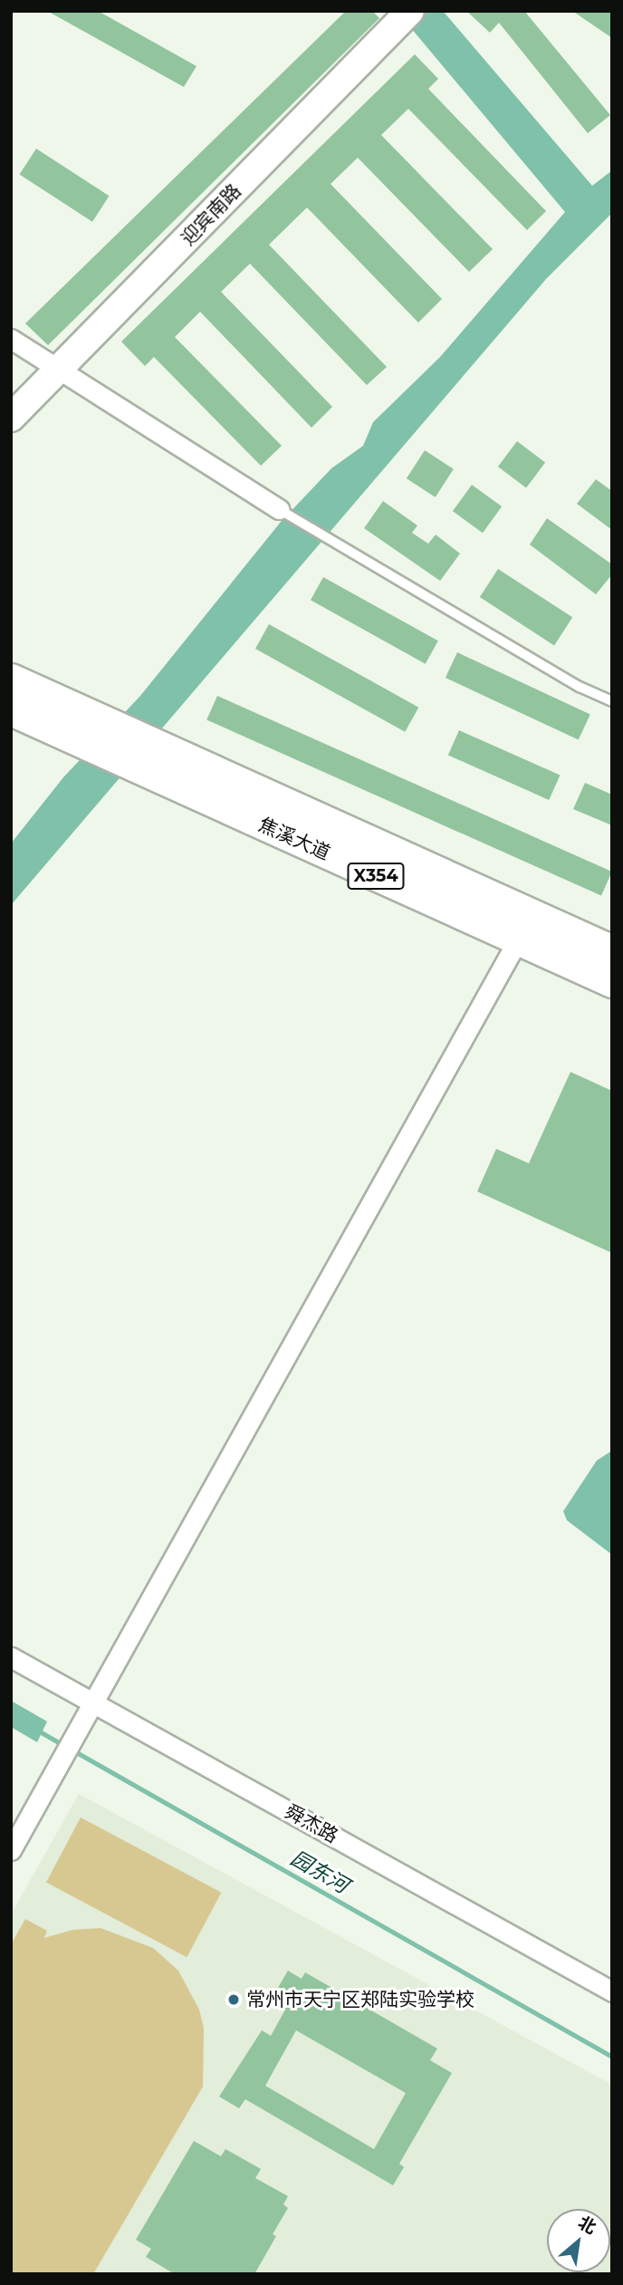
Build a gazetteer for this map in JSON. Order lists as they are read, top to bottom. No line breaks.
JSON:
{"streets":{"main road":["焦溪大道","X354"],"street":["迎宾南路","舜杰路"]},"water":["园东河"],"places":["常州市天宁区郑陆实验学校"],"north":"top right"}
